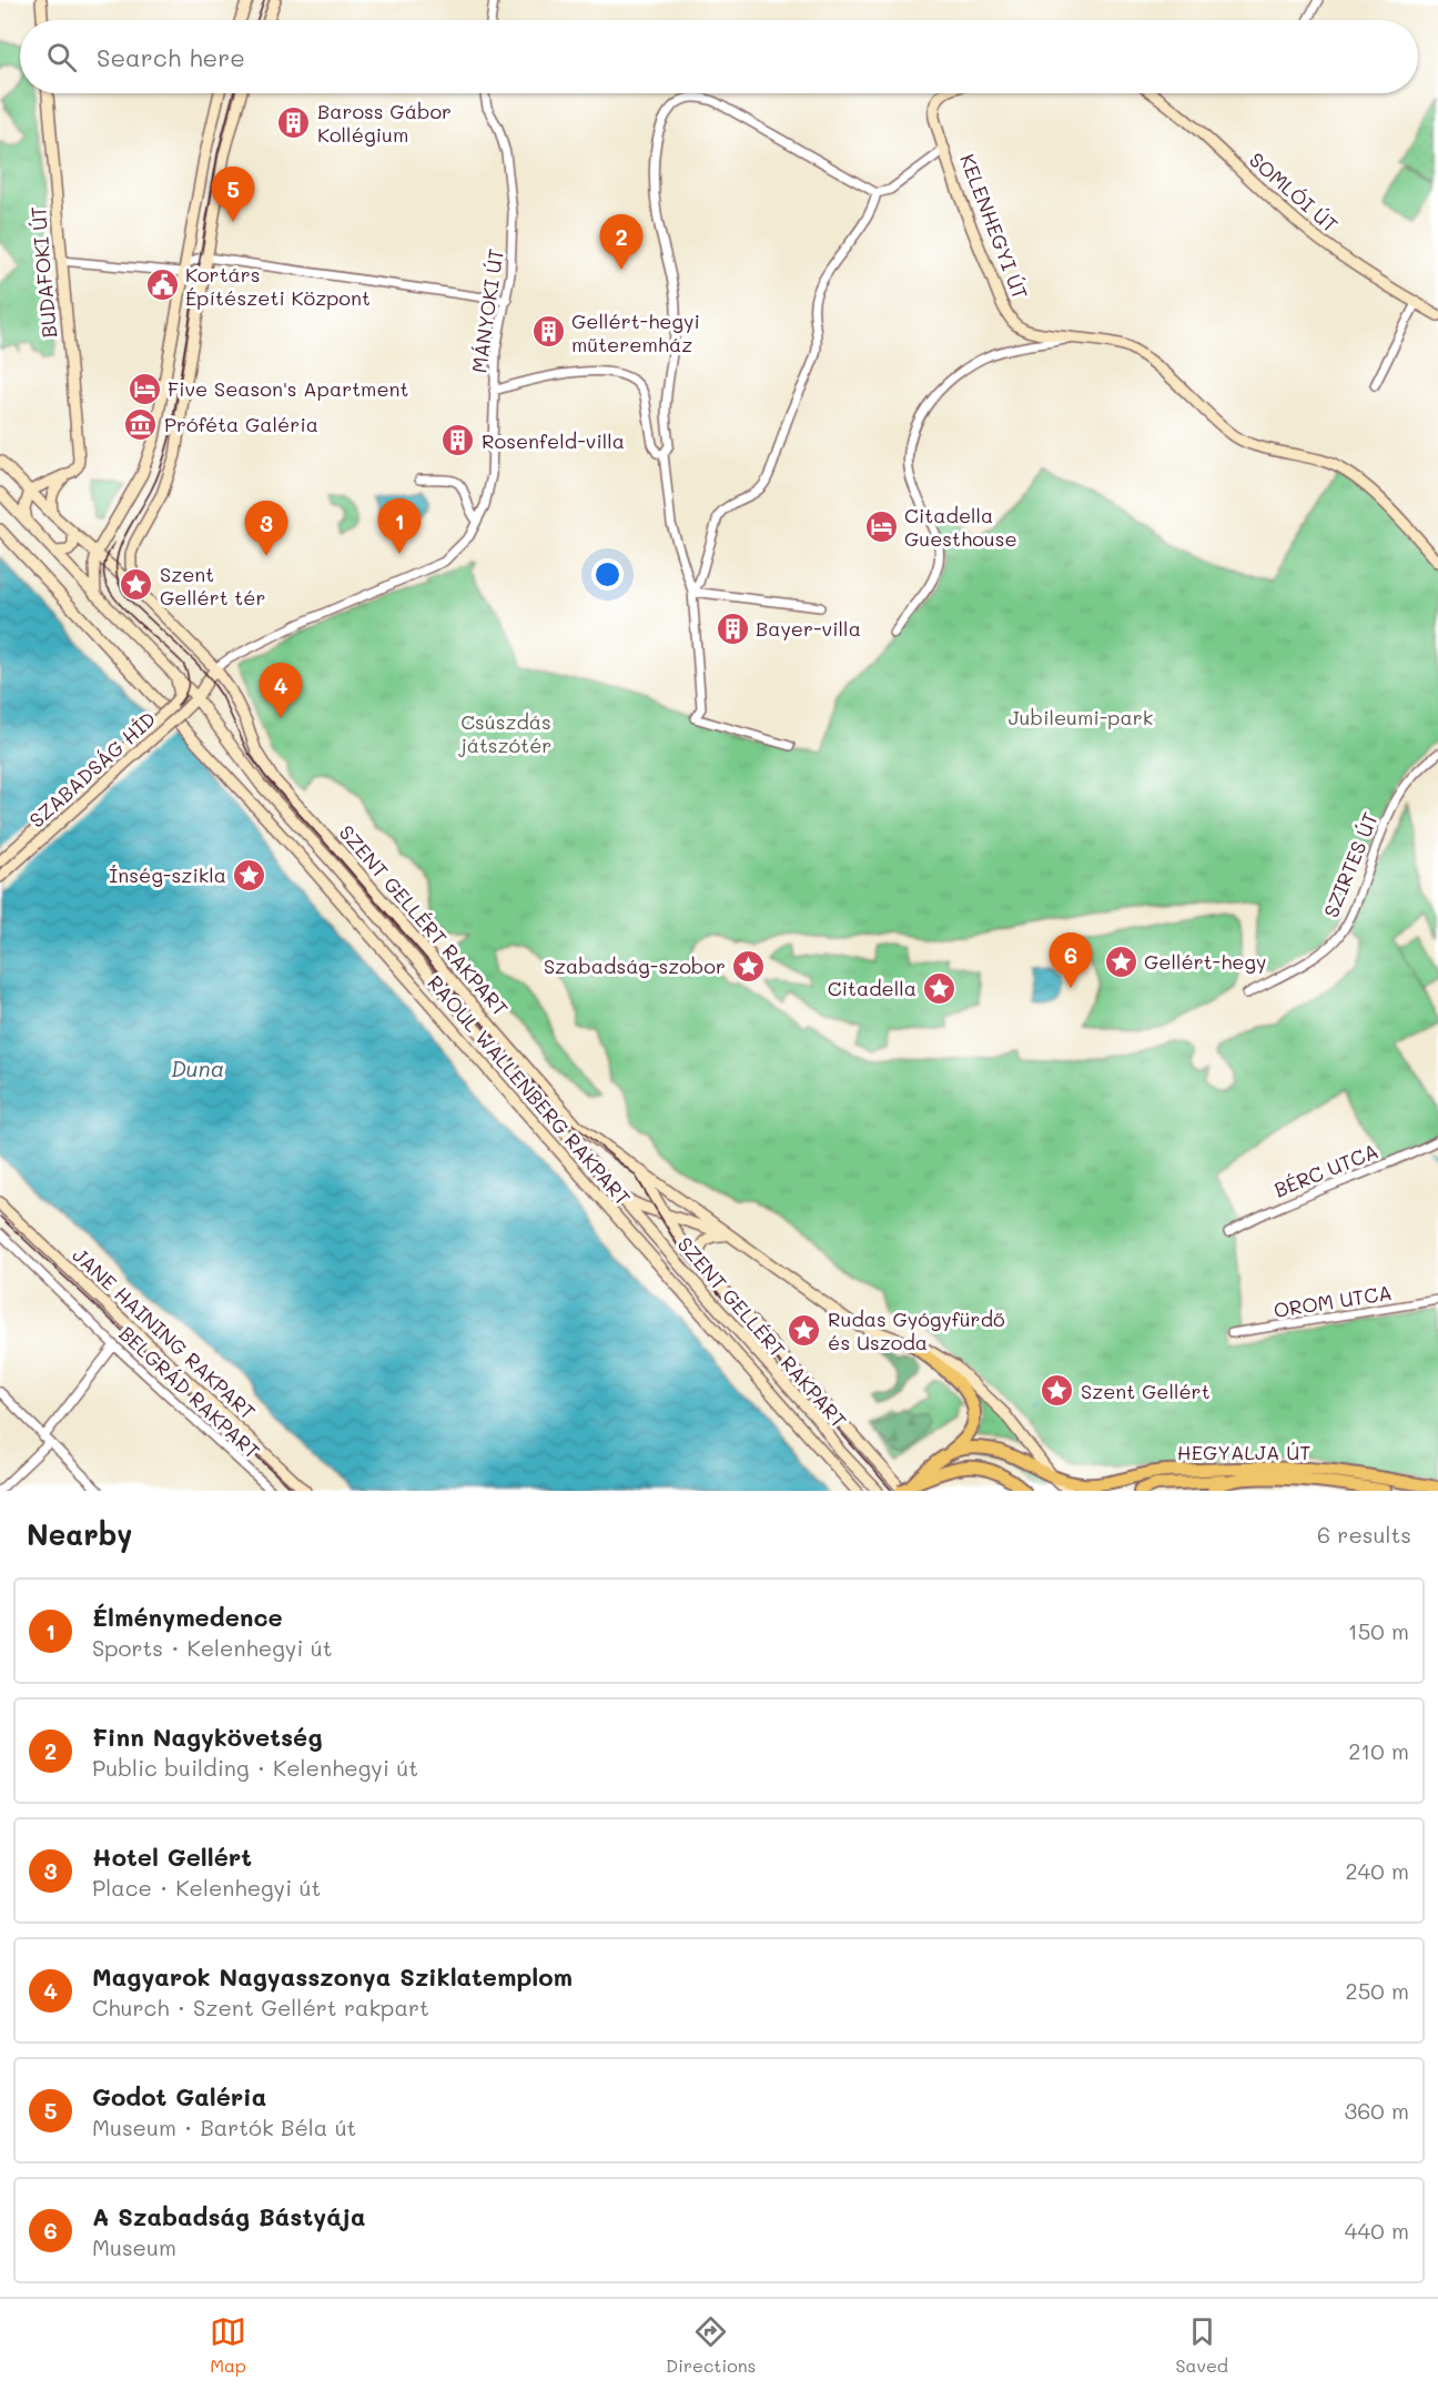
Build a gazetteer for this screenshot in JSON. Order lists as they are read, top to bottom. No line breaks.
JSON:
{"streets":{"main road":["SOMLÓI ÚT","KELENHEGYI ÚT","BUDAFOKI ÚT","SZABADSÁG HÍD","SZENT GELLÉRT RAKPART","RAOUL WALLENBERG RAKPART","JANE HAINING RAKPART","HEGYALJA ÚT"],"street":["MÁNYOKI ÚT","SZIRTES ÚT","BÉRC UTCA","OROM UTCA","BELGRÁD RAKPART"]},"crossings":[["SZABADSÁG HÍD","RAOUL WALLENBERG RAKPART"],["SZENT GELLÉRT RAKPART","HEGYALJA ÚT"]],"water":["Duna"],"parks":["Jubileumi-park","Csúszdás játszótér"],"places":{"building":["Baross Gábor Kollégium","Gellért-hegyi műteremház","Rosenfeld-villa","Bayer-villa"],"public building":["Kortárs Építészeti Központ"],"hotel":["Five Season's Apartment","Citadella Guesthouse"],"museum":["Próféta Galéria"],"place":["Szent Gellért tér","Ínség-szikla","Gellért-hegy","Szabadság-szobor","Citadella","Rudas Gyógyfürdő és Uszoda","Szent Gellért"]},"page":{"search":"Search here","pins":["5","2","1","3","4","6"],"heading":["Nearby","6 results"],"list":[{"mark":"1","name":"Élménymedence","note":"Sports · Kelenhegyi út","value":"150 m"},{"mark":"2","name":"Finn Nagykövetség","note":"Public building · Kelenhegyi út","value":"210 m"},{"mark":"3","name":"Hotel Gellért","note":"Place · Kelenhegyi út","value":"240 m"},{"mark":"4","name":"Magyarok Nagyasszonya Sziklatemplom","note":"Church · Szent Gellért rakpart","value":"250 m"},{"mark":"5","name":"Godot Galéria","note":"Museum · Bartók Béla út","value":"360 m"},{"mark":"6","name":"A Szabadság Bástyája","note":"Museum","value":"440 m"}],"nav":["Map","Directions","Saved"]}}
